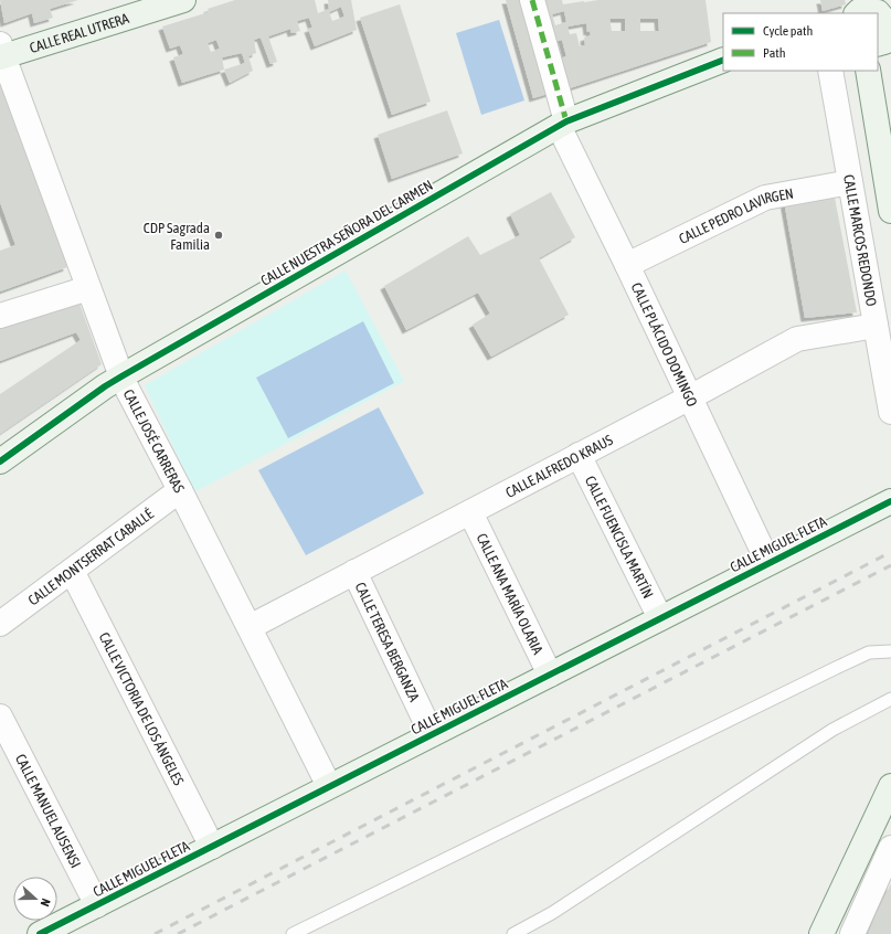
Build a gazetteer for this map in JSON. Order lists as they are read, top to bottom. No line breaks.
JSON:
{"streets":{"street":["CALLE REAL UTRERA","CALLE PEDRO LAVIRGEN","CALLE NUESTRA SEÑORA DEL CARMEN","CALLE MARCOS REDONDO","CALLE PLÁCIDO DOMINGO","CALLE JOSÉ CARRERAS","CALLE ALFREDO KRAUS","CALLE FUENCISLA MARTÍN","CALLE MIGUEL FLETA","CALLE MONTSERRAT CABALLÉ","CALLE ANA MARÍA OLARIA","CALLE TERESA BERGANZA","CALLE VICTORIA DE LOS ÁNGELES","CALLE MANUEL AUSENSI"]},"crossings":[["CALLE REAL UTRERA","CALLE JOSÉ CARRERAS"],["CALLE PEDRO LAVIRGEN","CALLE MARCOS REDONDO"],["CALLE PEDRO LAVIRGEN","CALLE PLÁCIDO DOMINGO"],["CALLE NUESTRA SEÑORA DEL CARMEN","CALLE PLÁCIDO DOMINGO"],["CALLE NUESTRA SEÑORA DEL CARMEN","CALLE JOSÉ CARRERAS"],["CALLE MARCOS REDONDO","CALLE ALFREDO KRAUS"],["CALLE PLÁCIDO DOMINGO","CALLE ALFREDO KRAUS"],["CALLE PLÁCIDO DOMINGO","CALLE MIGUEL FLETA"],["CALLE JOSÉ CARRERAS","CALLE ALFREDO KRAUS"],["CALLE JOSÉ CARRERAS","CALLE MIGUEL FLETA"],["CALLE JOSÉ CARRERAS","CALLE MONTSERRAT CABALLÉ"],["CALLE ALFREDO KRAUS","CALLE FUENCISLA MARTÍN"],["CALLE ALFREDO KRAUS","CALLE ANA MARÍA OLARIA"],["CALLE ALFREDO KRAUS","CALLE TERESA BERGANZA"],["CALLE FUENCISLA MARTÍN","CALLE MIGUEL FLETA"],["CALLE MIGUEL FLETA","CALLE ANA MARÍA OLARIA"],["CALLE MIGUEL FLETA","CALLE TERESA BERGANZA"],["CALLE MIGUEL FLETA","CALLE VICTORIA DE LOS ÁNGELES"],["CALLE MIGUEL FLETA","CALLE MANUEL AUSENSI"],["CALLE MONTSERRAT CABALLÉ","CALLE VICTORIA DE LOS ÁNGELES"]],"places":["CDP Sagrada Familia"],"legend":["Cycle path","Path"],"north":"right"}
